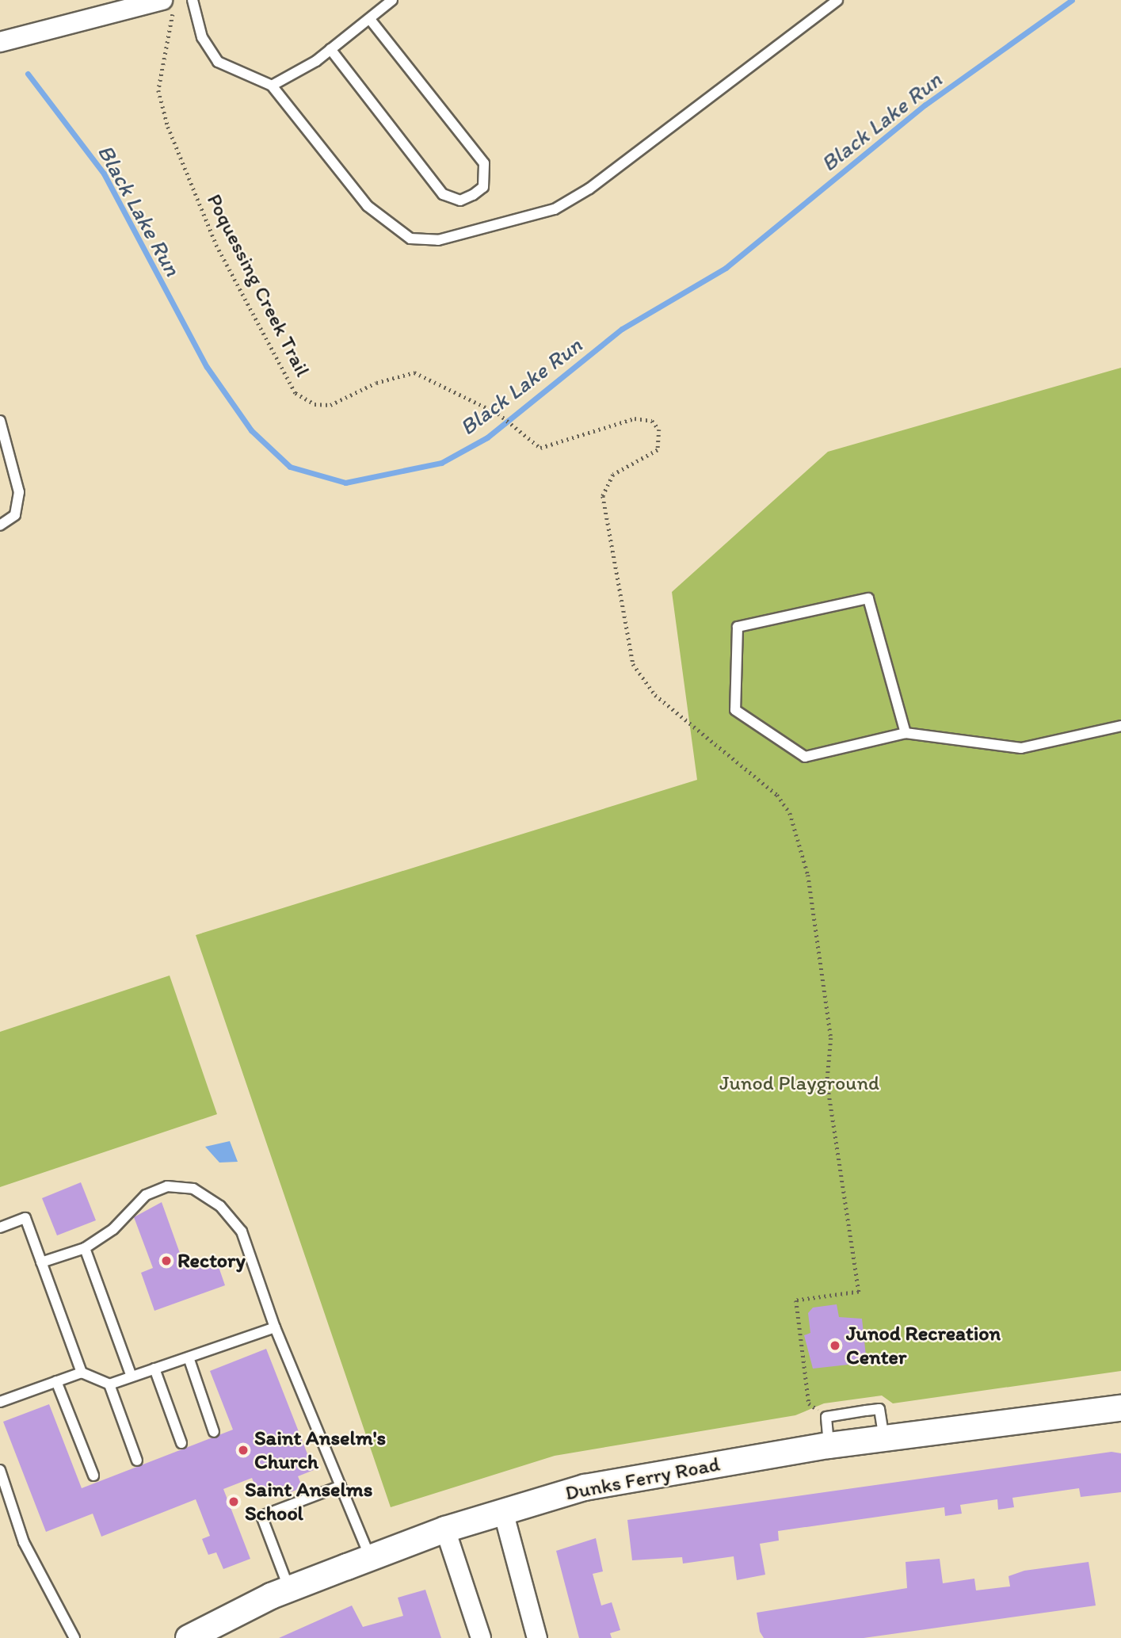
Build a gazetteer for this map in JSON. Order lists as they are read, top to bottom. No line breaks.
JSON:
{"streets":{"street":["Dunks Ferry Road"],"path":["Poquessing Creek Trail"]},"water":["Black Lake Run"],"parks":["Junod Playground"],"places":["Rectory","Junod Recreation Center","Saint Anselm's Church","Saint Anselms School"]}
